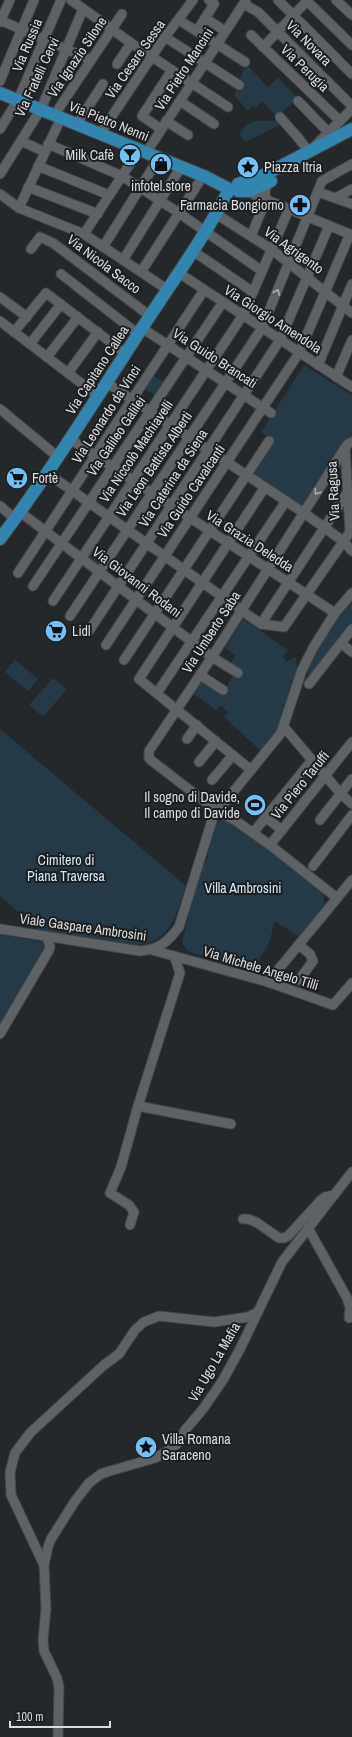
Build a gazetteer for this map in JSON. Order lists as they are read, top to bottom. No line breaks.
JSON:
{"streets":{"main road":["Via Pietro Nenni","Via Capitano Callea"],"street":["Via Novara","Via Russia","Via Ignazio Silone","Via Cesare Sessa","Via Perugia","Via Pietro Mancini","Via Fratelli Cervi","Via Agrigento","Via Nicola Sacco","Via Giorgio Amendola","Via Guido Brancati","Via Leonardo da Vinci","Via Galileo Galilei","Via Niccolò Machiavelli","Via Leon Battista Alberti","Via Caterina da Siena","Via Guido Cavalcanti","Via Ragusa","Via Grazia Deledda","Via Giovanni Rodani","Via Umberto Saba","Via Piero Taruffi","Viale Gaspare Ambrosini","Via Michele Angelo Tilli","Via Ugo La Mafia"]},"crossings":[["Via Novara","Via Pietro Mancini"],["Via Russia","Via Pietro Nenni"],["Via Ignazio Silone","Via Pietro Nenni"],["Via Cesare Sessa","Via Pietro Nenni"],["Via Pietro Mancini","Via Pietro Nenni"],["Via Fratelli Cervi","Via Pietro Nenni"],["Via Pietro Nenni","Via Capitano Callea"],["Via Agrigento","Via Capitano Callea"],["Via Agrigento","Via Niccolò Machiavelli"],["Via Agrigento","Via Leon Battista Alberti"],["Via Agrigento","Via Caterina da Siena"],["Via Agrigento","Via Guido Cavalcanti"],["Via Nicola Sacco","Via Capitano Callea"],["Via Giorgio Amendola","Via Capitano Callea"],["Via Giorgio Amendola","Via Leonardo da Vinci"],["Via Giorgio Amendola","Via Galileo Galilei"],["Via Giorgio Amendola","Via Niccolò Machiavelli"],["Via Giorgio Amendola","Via Leon Battista Alberti"],["Via Giorgio Amendola","Via Caterina da Siena"],["Via Giorgio Amendola","Via Guido Cavalcanti"],["Via Guido Brancati","Via Capitano Callea"],["Via Guido Brancati","Via Leonardo da Vinci"],["Via Guido Brancati","Via Galileo Galilei"],["Via Guido Brancati","Via Niccolò Machiavelli"],["Via Guido Brancati","Via Leon Battista Alberti"],["Via Guido Brancati","Via Caterina da Siena"],["Via Guido Brancati","Via Guido Cavalcanti"],["Via Capitano Callea","Via Grazia Deledda"],["Via Capitano Callea","Via Giovanni Rodani"],["Via Leonardo da Vinci","Via Grazia Deledda"],["Via Leonardo da Vinci","Via Giovanni Rodani"],["Via Galileo Galilei","Via Grazia Deledda"],["Via Galileo Galilei","Via Giovanni Rodani"],["Via Niccolò Machiavelli","Via Grazia Deledda"],["Via Niccolò Machiavelli","Via Giovanni Rodani"],["Via Leon Battista Alberti","Via Grazia Deledda"],["Via Leon Battista Alberti","Via Giovanni Rodani"],["Via Caterina da Siena","Via Grazia Deledda"],["Via Caterina da Siena","Via Giovanni Rodani"],["Via Guido Cavalcanti","Via Grazia Deledda"],["Via Guido Cavalcanti","Via Giovanni Rodani"],["Via Ragusa","Via Grazia Deledda"],["Via Ragusa","Via Umberto Saba"],["Via Grazia Deledda","Via Umberto Saba"],["Via Grazia Deledda","Viale Gaspare Ambrosini"],["Via Giovanni Rodani","Via Umberto Saba"],["Via Umberto Saba","Viale Gaspare Ambrosini"],["Viale Gaspare Ambrosini","Via Michele Angelo Tilli"]],"parks":["Cimitero di Piana Traversa","Villa Ambrosini"],"places":{"bar":["Milk Cafè"],"shop":["infotel.store"],"place":["Piazza Itria","Villa Romana Saraceno"],"pharmacy":["Farmacia Bongiorno"],"supermarket":["Fortè","Lidl"],"sports":["Il sogno di Davide, Il campo di Davide"]},"scale_bar":"100 m"}
